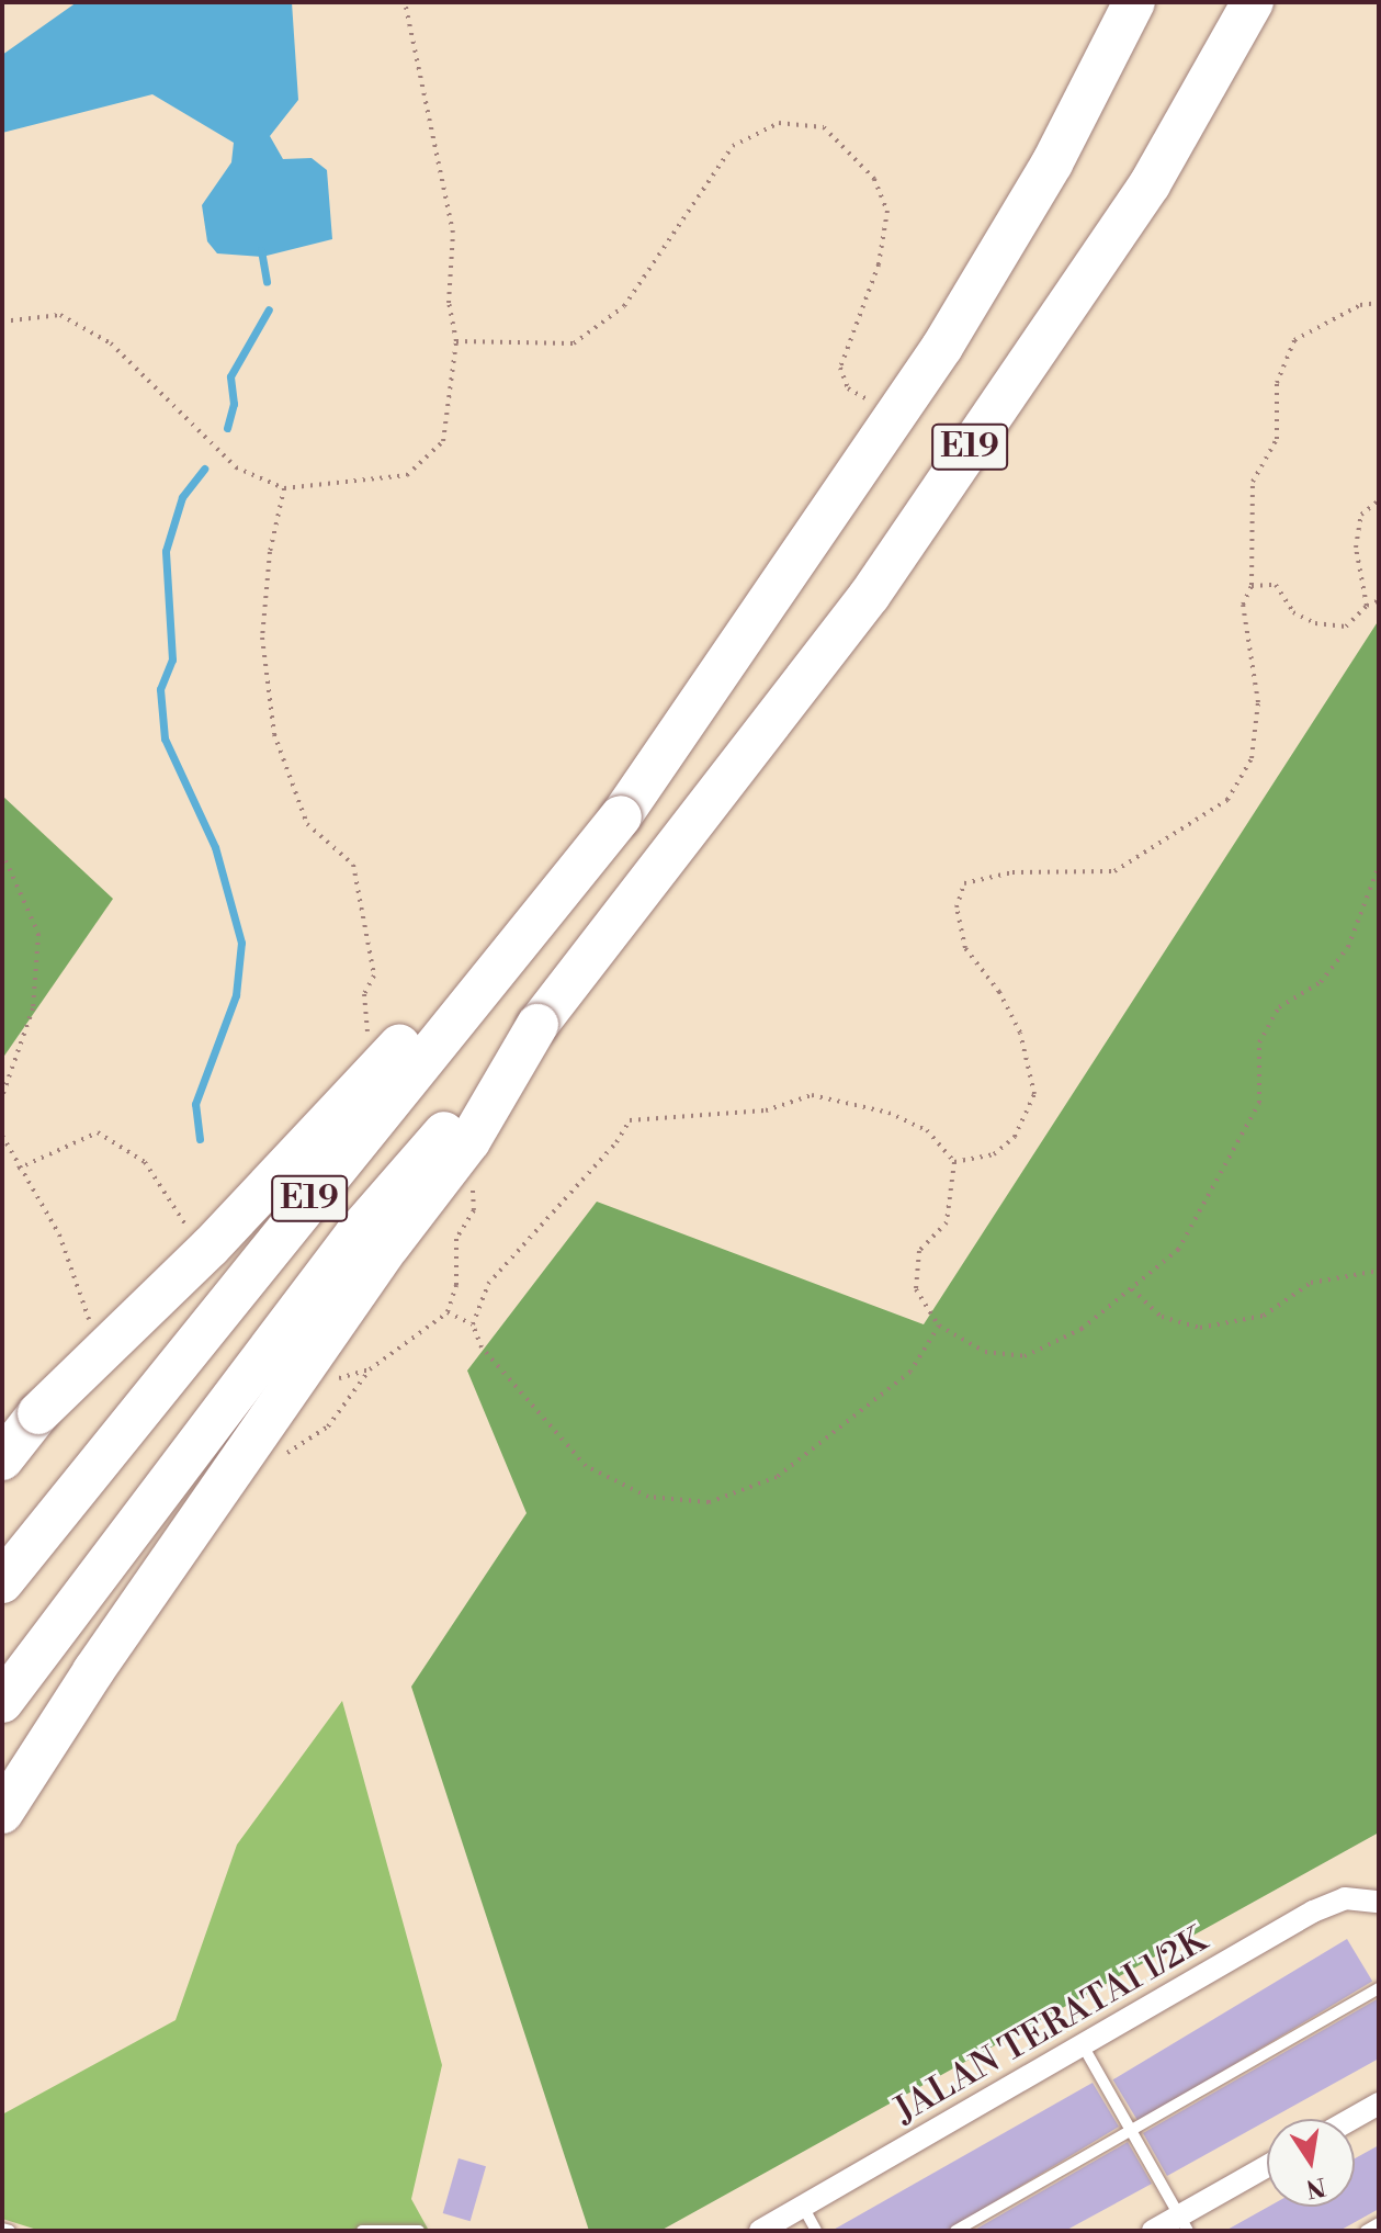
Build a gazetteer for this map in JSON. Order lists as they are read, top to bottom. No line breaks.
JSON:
{"streets":{"highway":["E19"],"street":["JALAN TERATAI 1/2K"]},"north":"bottom"}
